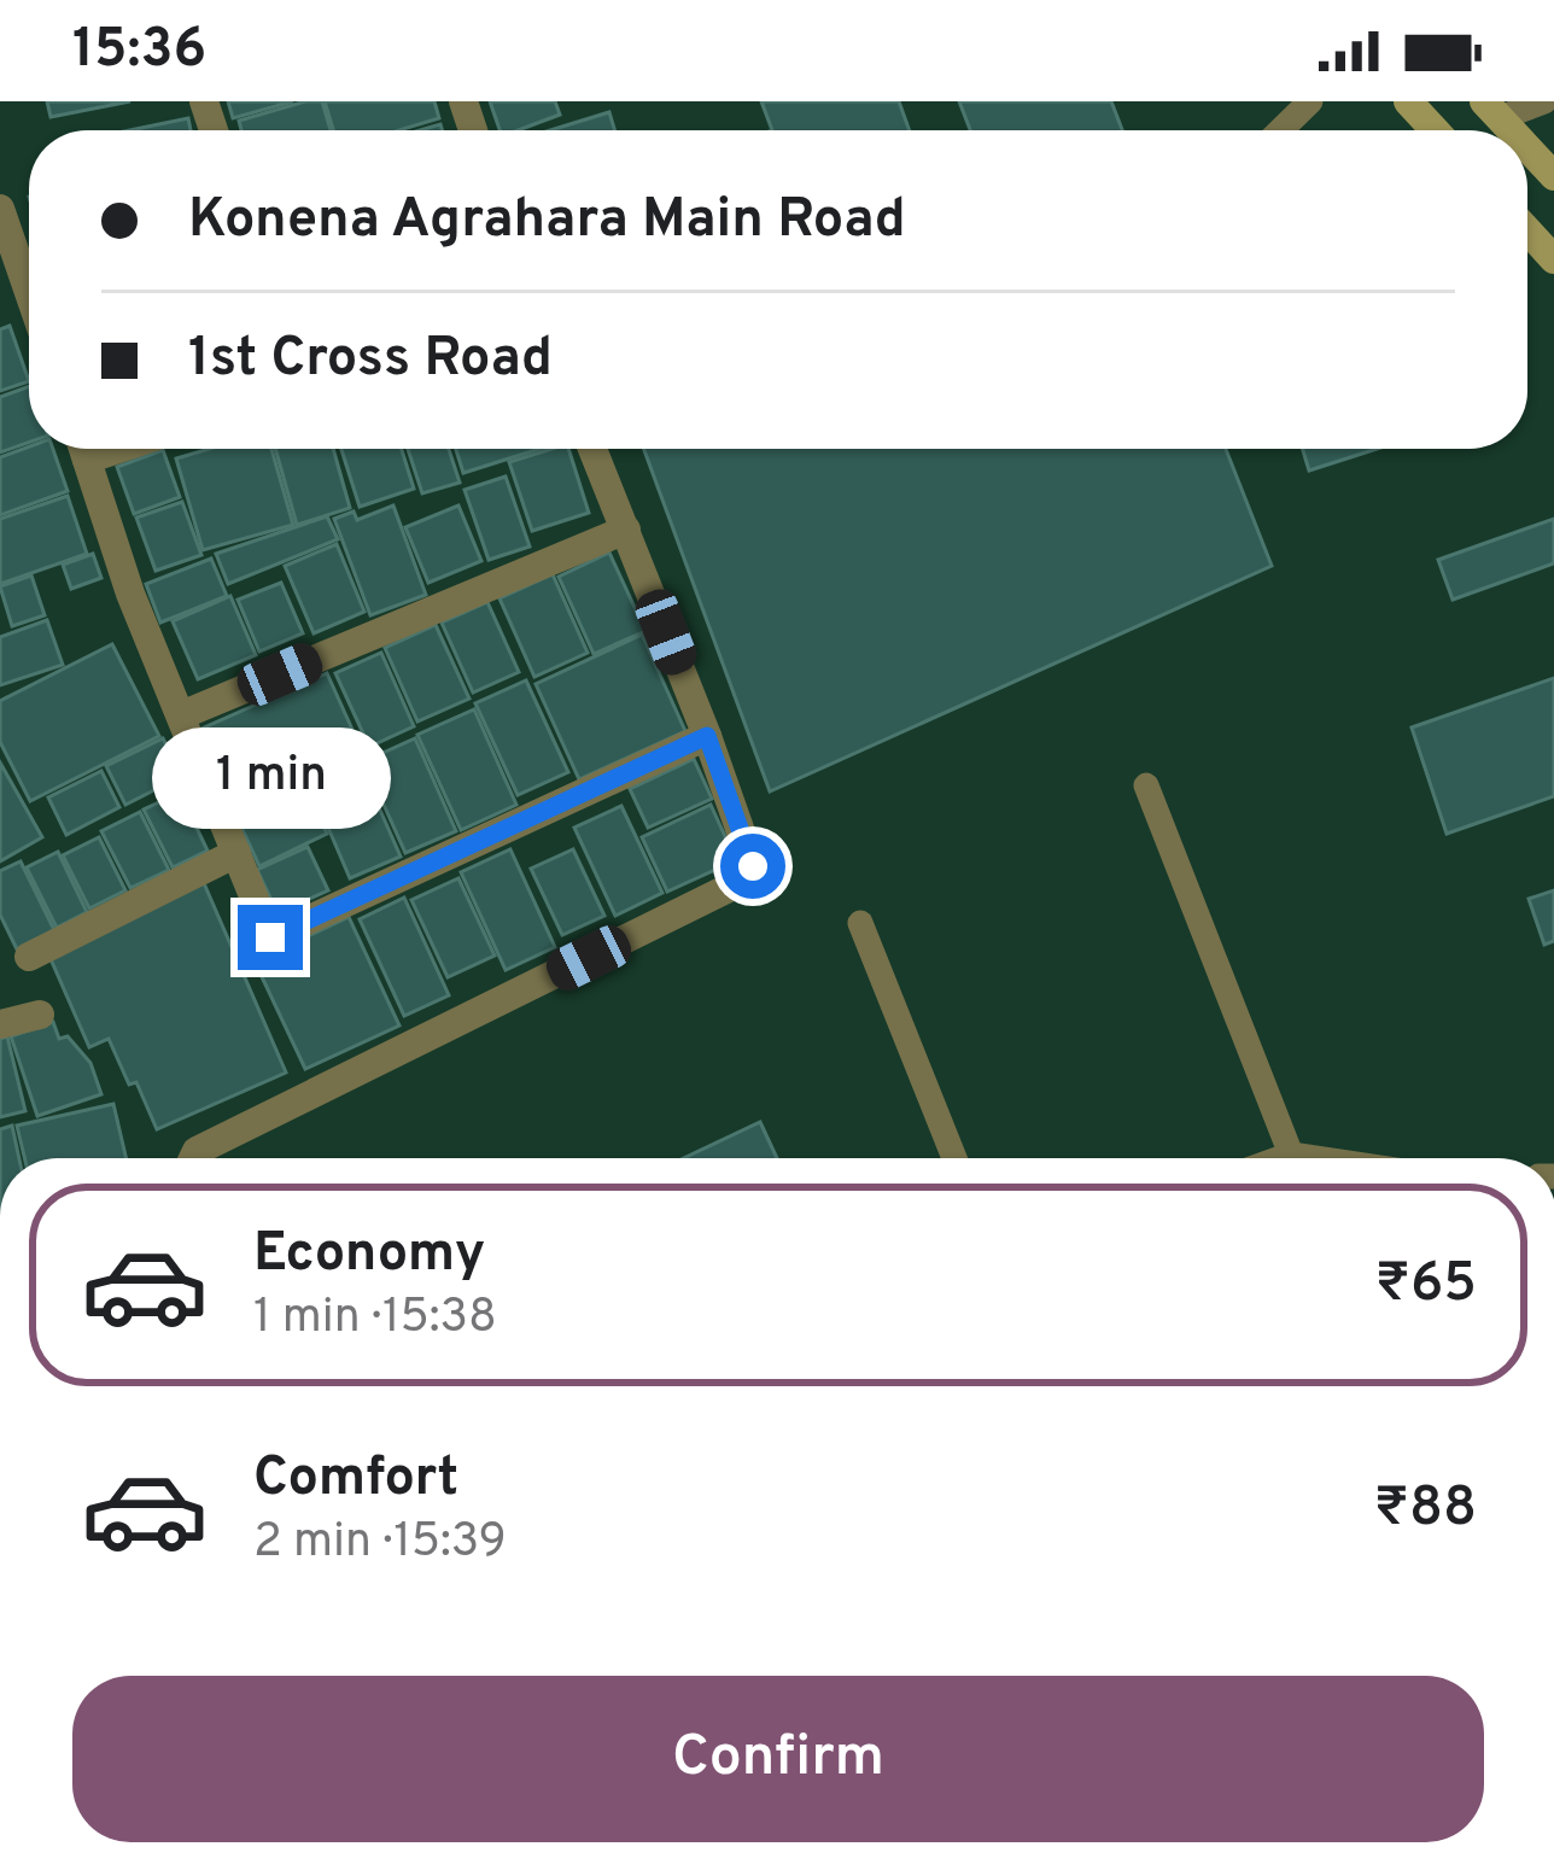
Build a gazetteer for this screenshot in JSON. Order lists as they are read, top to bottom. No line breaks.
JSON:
{"page":{"status":"15:36","banner":["Konena Agrahara Main Road","1st Cross Road"],"bubble":"1 min","list":[{"name":"Economy","note":"1 min · 15:38","value":"₹65"},{"name":"Comfort","note":"2 min · 15:39","value":"₹88"}],"buttons":"Confirm"}}
